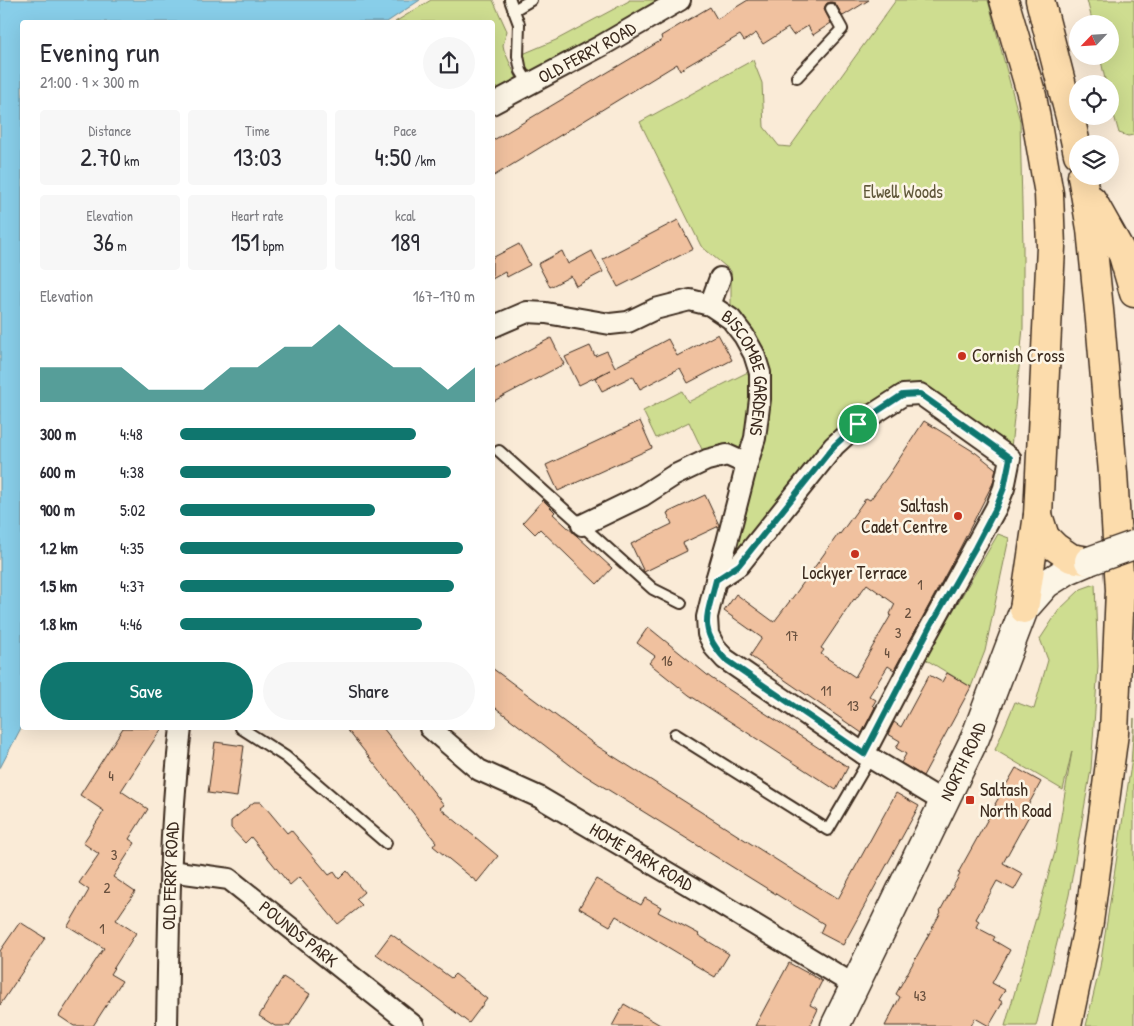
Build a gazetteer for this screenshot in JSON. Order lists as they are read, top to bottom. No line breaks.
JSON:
{"streets":{"main road":["NORTH ROAD"],"street":["OLD FERRY ROAD","BISCOMBE GARDENS","HOME PARK ROAD","POUNDS PARK"]},"crossings":[["OLD FERRY ROAD","POUNDS PARK"],["NORTH ROAD","HOME PARK ROAD"]],"parks":["Elwell Woods"],"places":{"other":["Cornish Cross","Saltash Cadet Centre","Lockyer Terrace"],"transit":["Saltash North Road"]},"house_numbers":["1","2","3","17","4","16","11","13","4","3","2","1","43"],"north":"bottom left","page":{"heading":["Evening run","21:00 · 9 × 300 m"],"stats":[["Distance","2.70 km"],["Time","13:03"],["Pace","4:50 /km"],["Elevation","36 m"],["Heart rate","151 bpm"],["kcal","189"]],"chart":["Elevation","167–170 m"],"list":[{"name":"300 m","note":"4:48"},{"name":"600 m","note":"4:38"},{"name":"900 m","note":"5:02"},{"name":"1.2 km","note":"4:35"},{"name":"1.5 km","note":"4:37"},{"name":"1.8 km","note":"4:46"}],"buttons":["Save","Share"]}}
